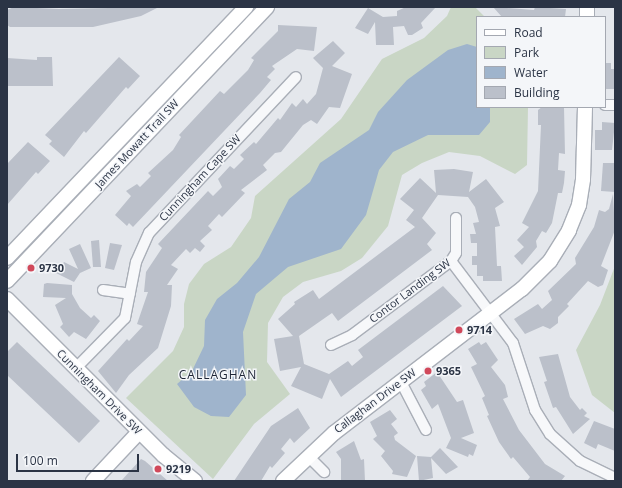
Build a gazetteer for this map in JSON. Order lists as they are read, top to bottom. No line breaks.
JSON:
{"streets":{"street":["James Mowatt Trail SW","Cunningham Cape SW","Contor Landing SW","Cunningham Drive SW","Callaghan Drive SW"]},"crossings":[["Cunningham Cape SW","Cunningham Drive SW"]],"districts":["CALLAGHAN"],"places":["9730","9714","9365","9219"],"legend":["Road","Park","Water","Building"],"scale_bar":"100 m"}
